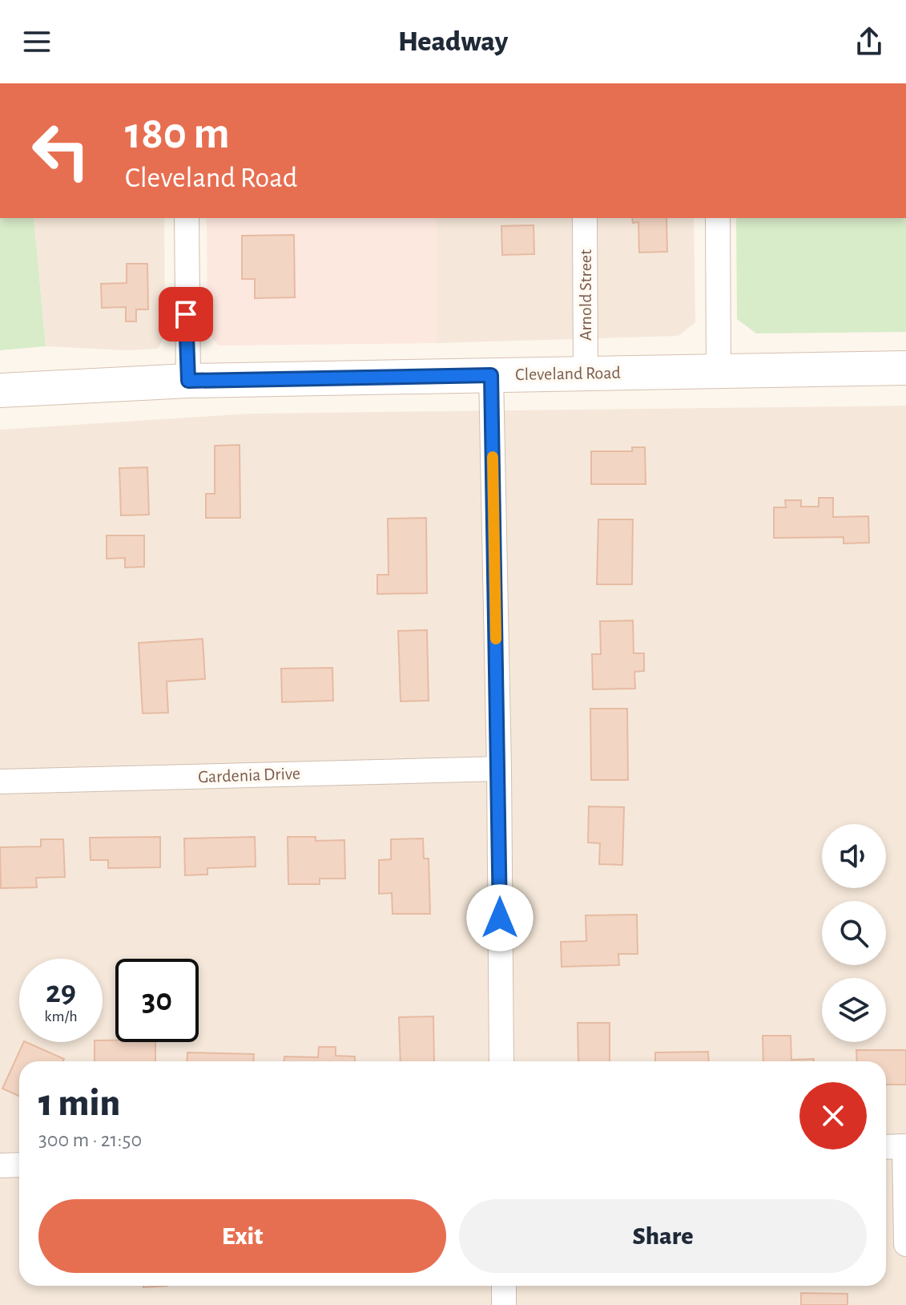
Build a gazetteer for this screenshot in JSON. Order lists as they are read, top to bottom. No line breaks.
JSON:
{"streets":{"main road":["Cleveland Road"],"street":["Arnold Street","Gardenia Drive"]},"crossings":[["Arnold Street","Cleveland Road"]],"page":{"header":"Headway","turn":["180 m","Cleveland Road"],"speed":"29 km/h","limit":"30","heading":["1 min","300 m · 21:50"],"buttons":["Exit","Share"]}}
